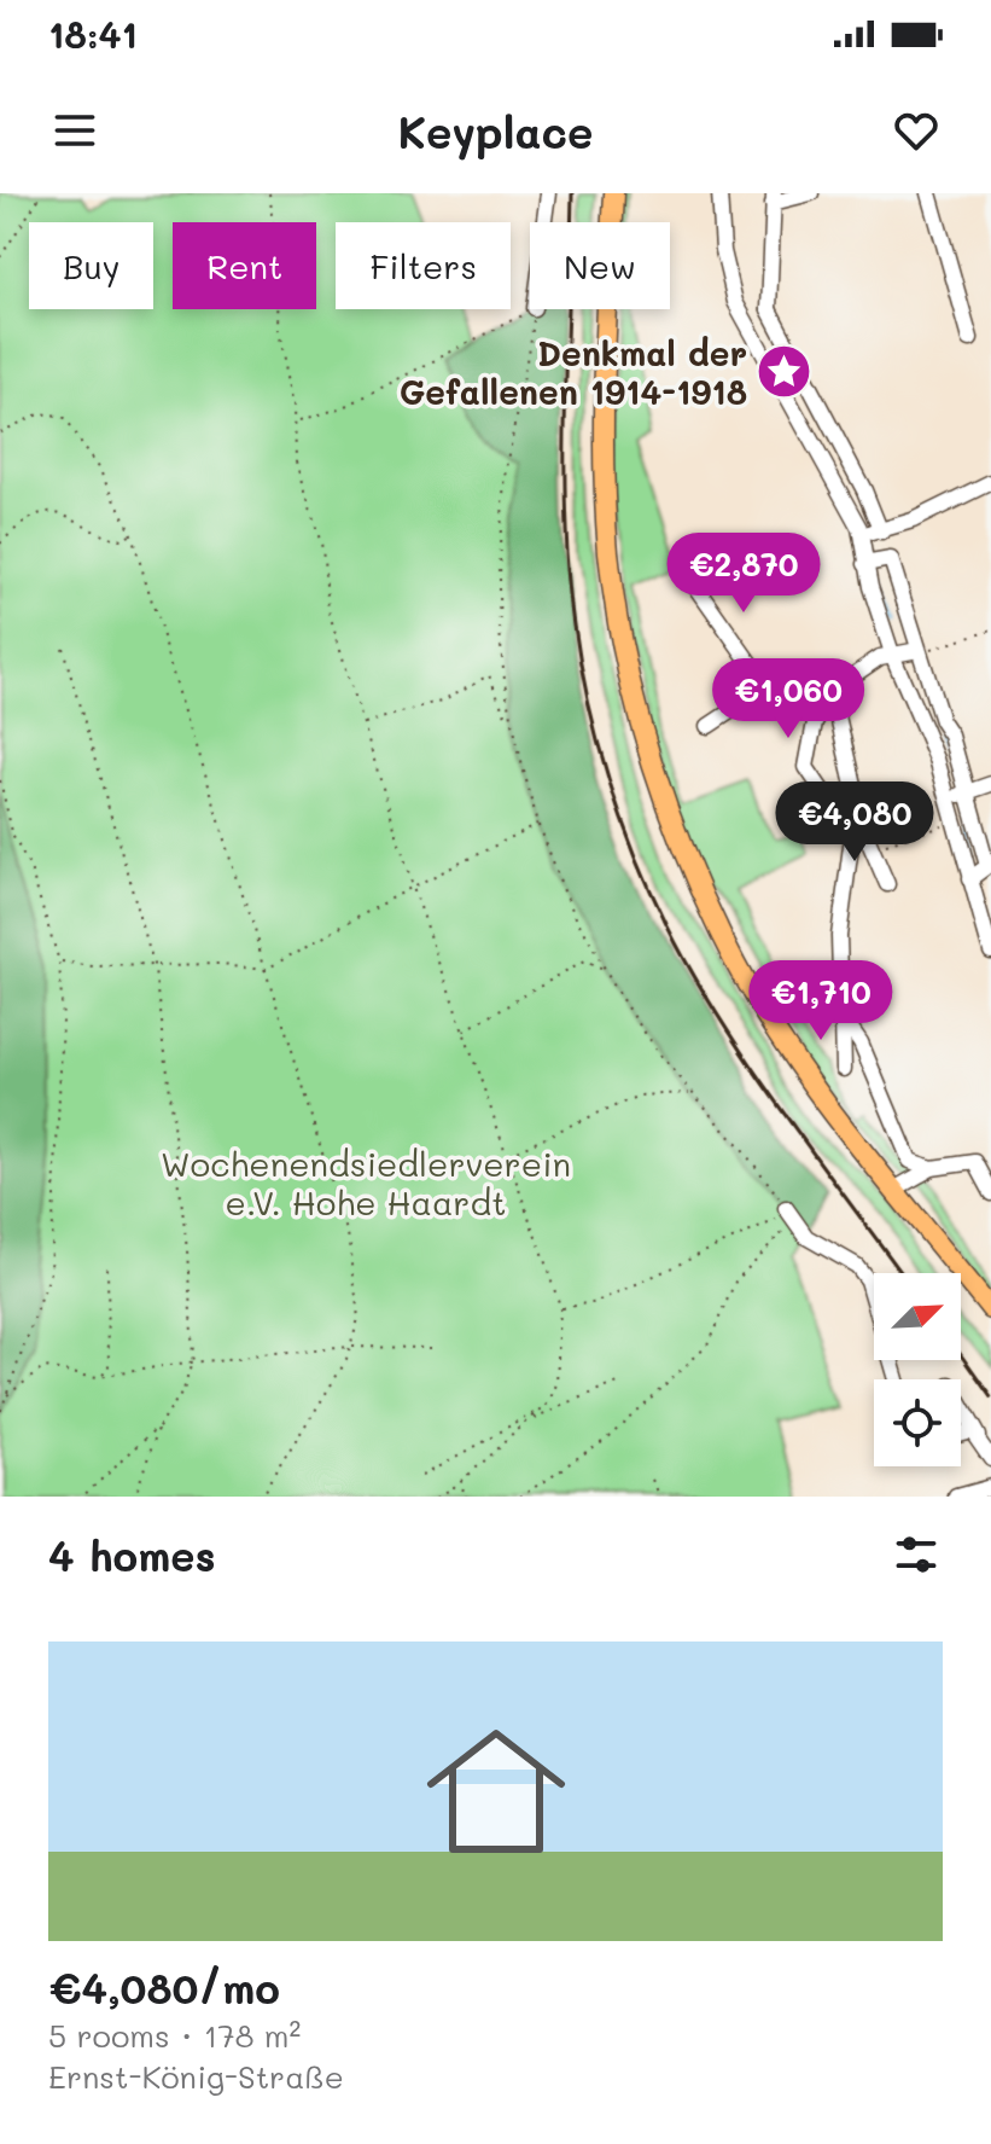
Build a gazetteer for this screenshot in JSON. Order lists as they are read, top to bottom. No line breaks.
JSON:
{"parks":["Wochenendsiedlerverein e.V. Hohe Haardt"],"places":{"place":["Denkmal der Gefallenen 1914-1918"]},"north":"top right","page":{"status":"18:41","header":"Keyplace","chip":["Buy","Rent","Filters","New"],"price":["€2,870","€1,060","€4,080","€1,710"],"heading":"4 homes","list":[{"name":"€4,080/mo","note":"5 rooms · 178 m² · Ernst-König-Straße"}]}}
